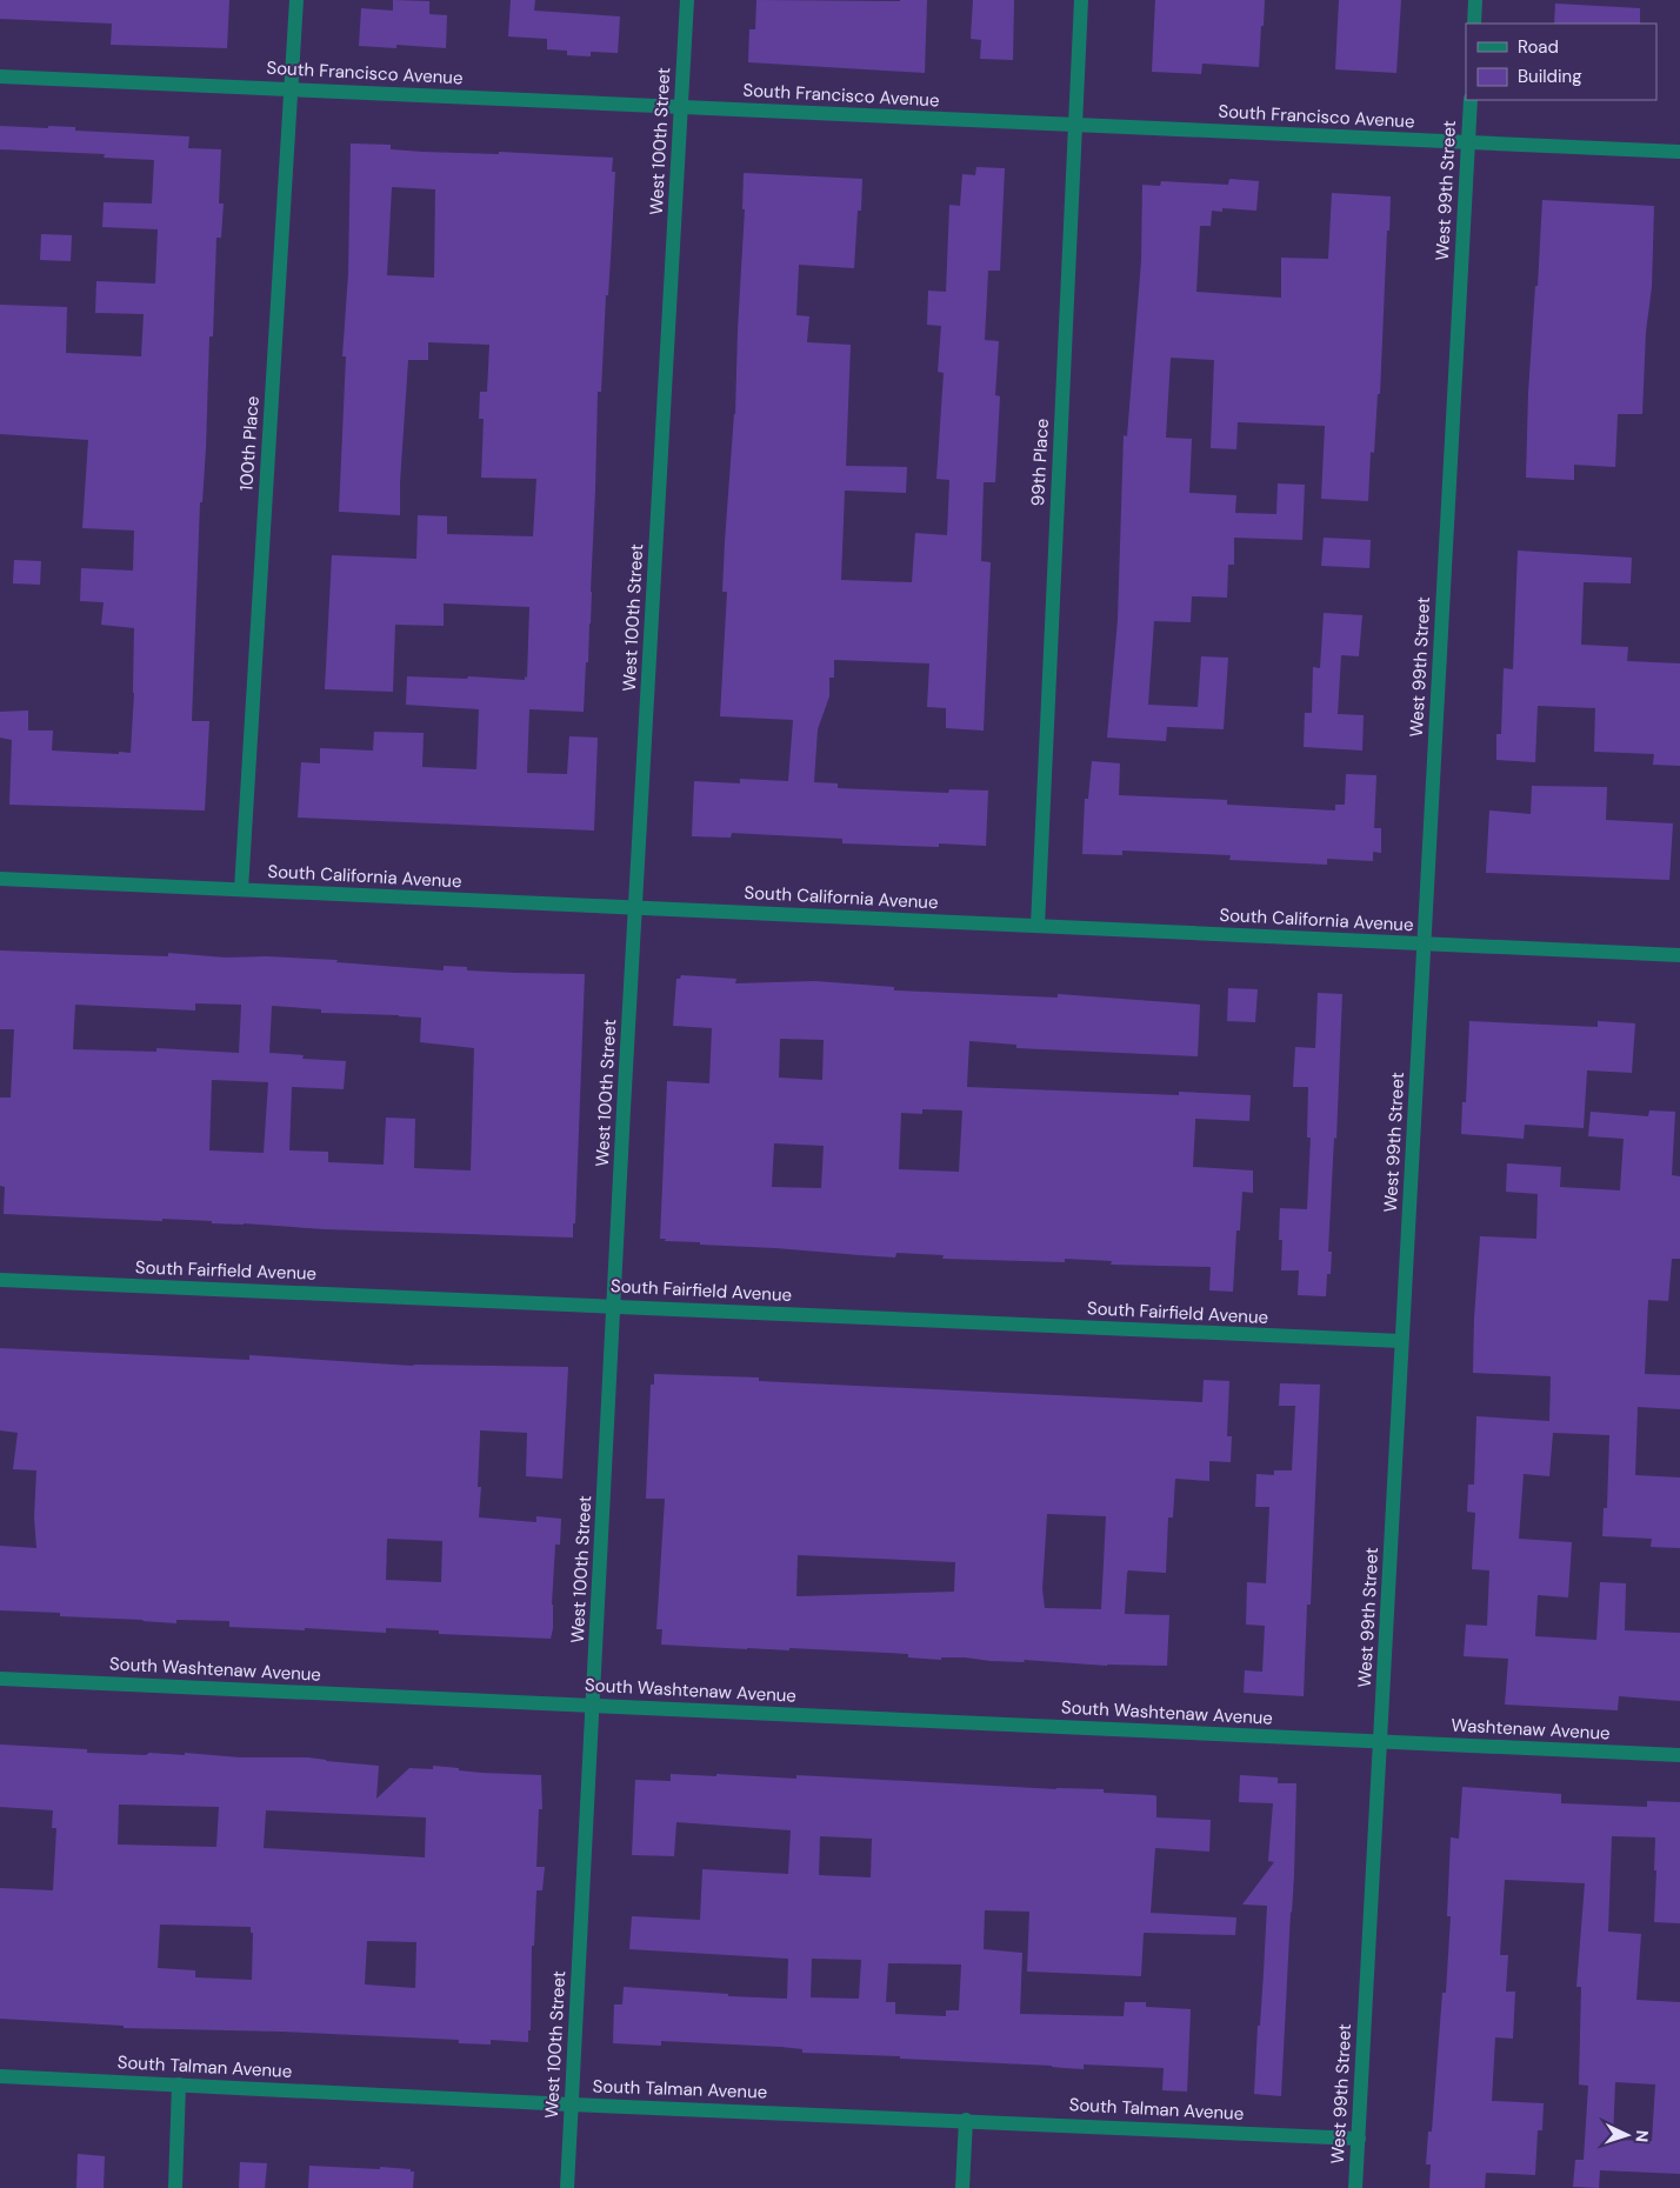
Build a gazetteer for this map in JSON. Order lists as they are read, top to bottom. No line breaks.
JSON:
{"streets":{"street":["South Francisco Avenue","West 100th Street","West 99th Street","100th Place","99th Place","South California Avenue","South Fairfield Avenue","South Washtenaw Avenue","Washtenaw Avenue","South Talman Avenue"]},"crossings":[["South Francisco Avenue","West 100th Street"],["South Francisco Avenue","West 99th Street"],["South Francisco Avenue","100th Place"],["South Francisco Avenue","99th Place"],["West 100th Street","South California Avenue"],["West 100th Street","South Fairfield Avenue"],["West 100th Street","South Washtenaw Avenue"],["West 100th Street","South Talman Avenue"],["West 99th Street","South California Avenue"],["West 99th Street","South Fairfield Avenue"],["West 99th Street","South Washtenaw Avenue"],["West 99th Street","Washtenaw Avenue"],["West 99th Street","South Talman Avenue"],["100th Place","South California Avenue"],["99th Place","South California Avenue"],["South Washtenaw Avenue","Washtenaw Avenue"]],"legend":["Road","Building"],"north":"right"}
